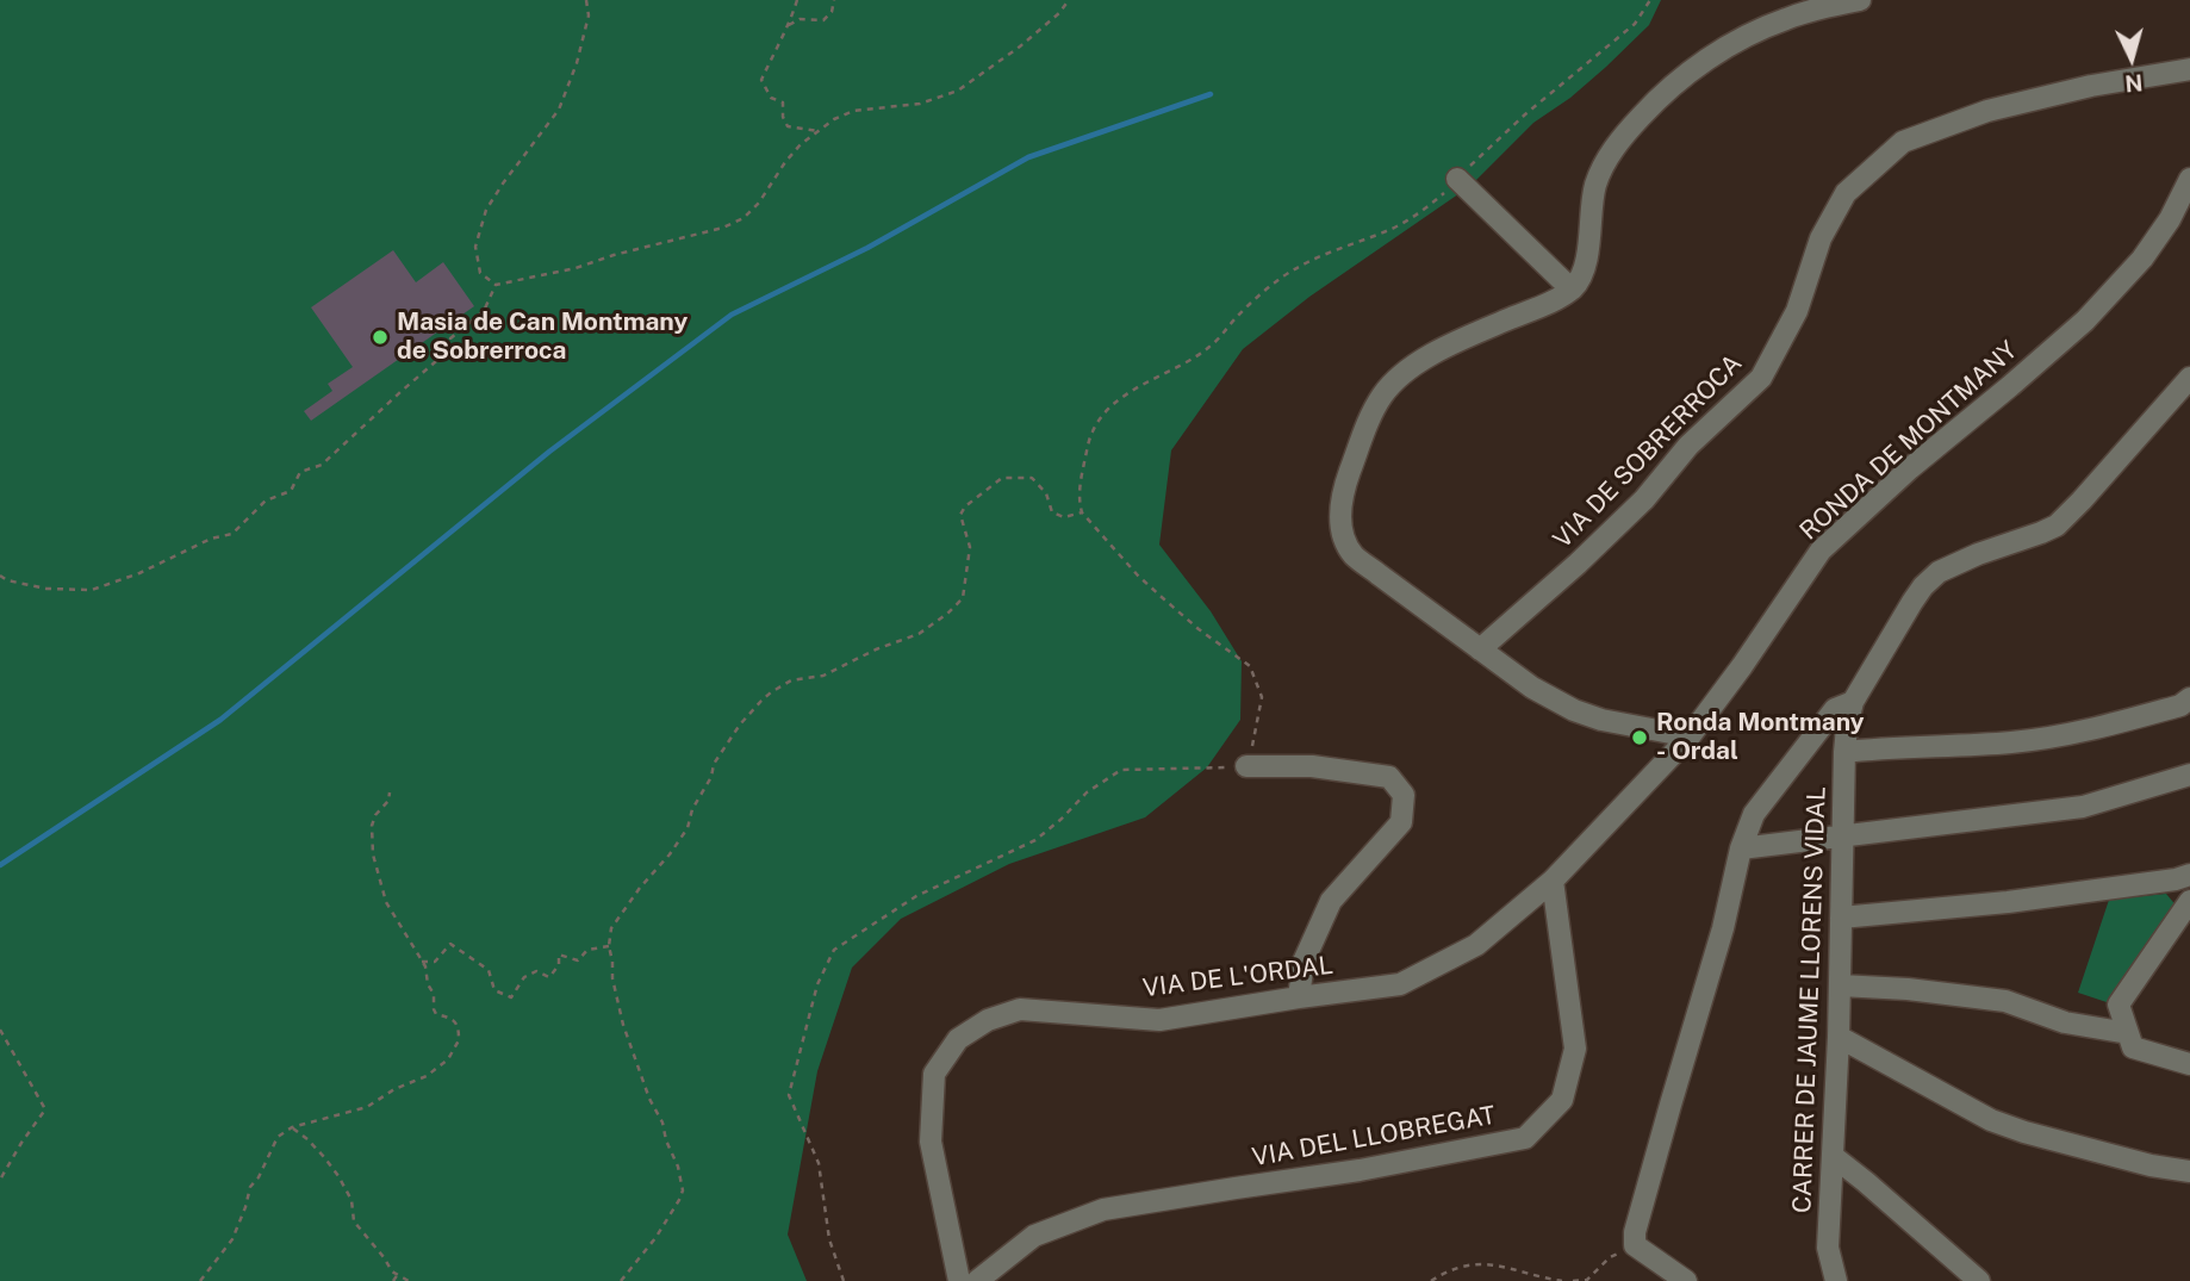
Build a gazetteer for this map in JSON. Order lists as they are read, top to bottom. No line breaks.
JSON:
{"streets":{"street":["RONDA DE MONTMANY","VIA DE SOBRERROCA","VIA DE L'ORDAL","CARRER DE JAUME LLORENS VIDAL","VIA DEL LLOBREGAT"]},"crossings":[["RONDA DE MONTMANY","VIA DE L'ORDAL"],["VIA DE L'ORDAL","VIA DEL LLOBREGAT"]],"places":["Masia de Can Montmany de Sobrerroca","Ronda Montmany - Ordal"],"north":"bottom"}
